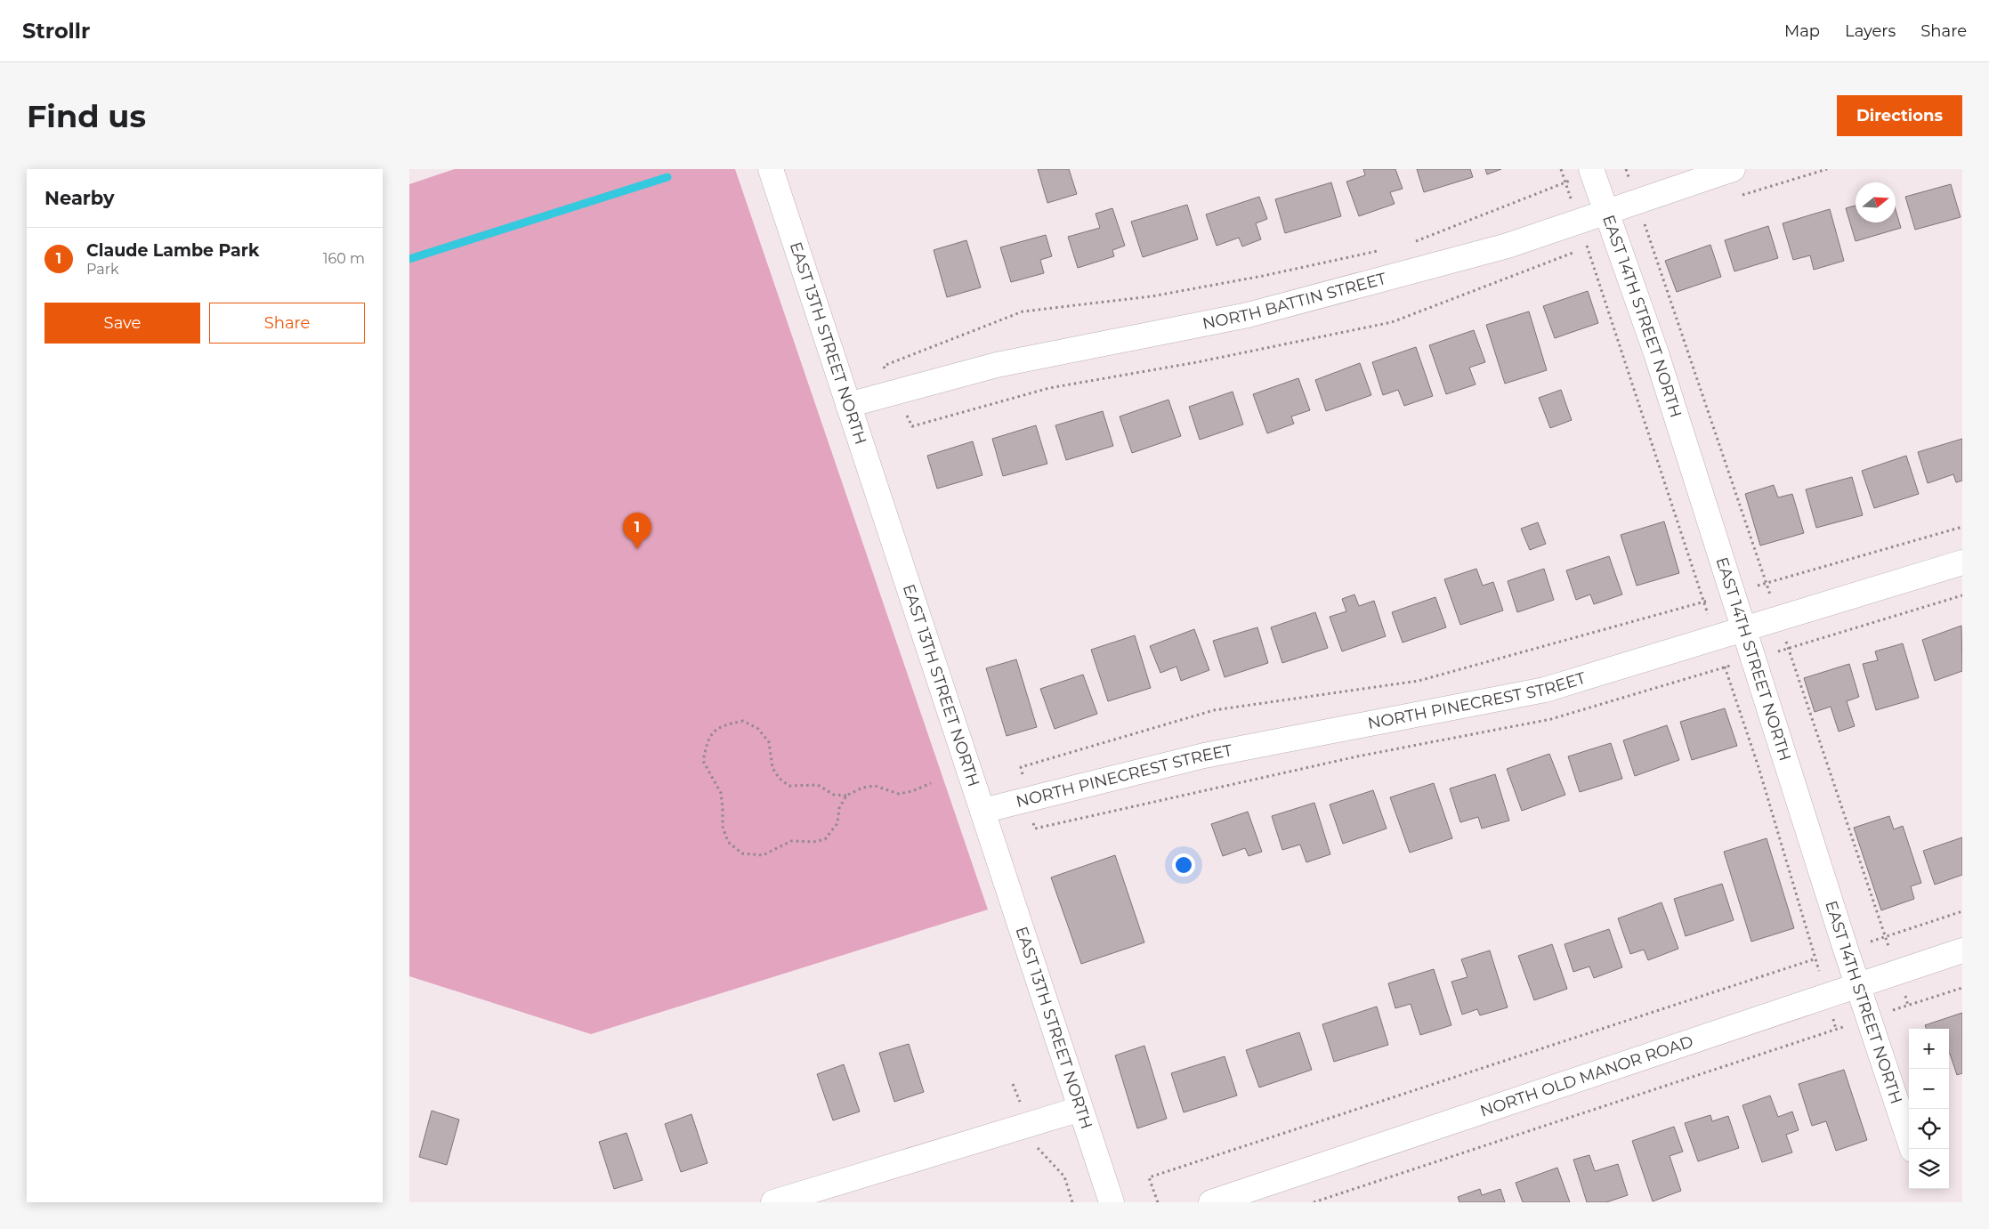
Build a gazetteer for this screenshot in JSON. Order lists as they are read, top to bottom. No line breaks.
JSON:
{"streets":{"street":["NORTH BATTIN STREET","EAST 14TH STREET NORTH","EAST 13TH STREET NORTH","NORTH PINECREST STREET","NORTH OLD MANOR ROAD"]},"crossings":[["NORTH BATTIN STREET","EAST 14TH STREET NORTH"],["NORTH BATTIN STREET","EAST 13TH STREET NORTH"],["EAST 14TH STREET NORTH","NORTH PINECREST STREET"],["EAST 14TH STREET NORTH","NORTH OLD MANOR ROAD"],["EAST 13TH STREET NORTH","NORTH PINECREST STREET"]],"north":"right","page":{"header":"Strollr","nav":["Map","Layers","Share"],"buttons":["Directions",["Save","Share"]],"title":"Find us","heading":"Nearby","list":[{"mark":"1","name":"Claude Lambe Park","note":"Park","value":"160 m"}],"pins":"1","map_buttons":["+","−"]}}
